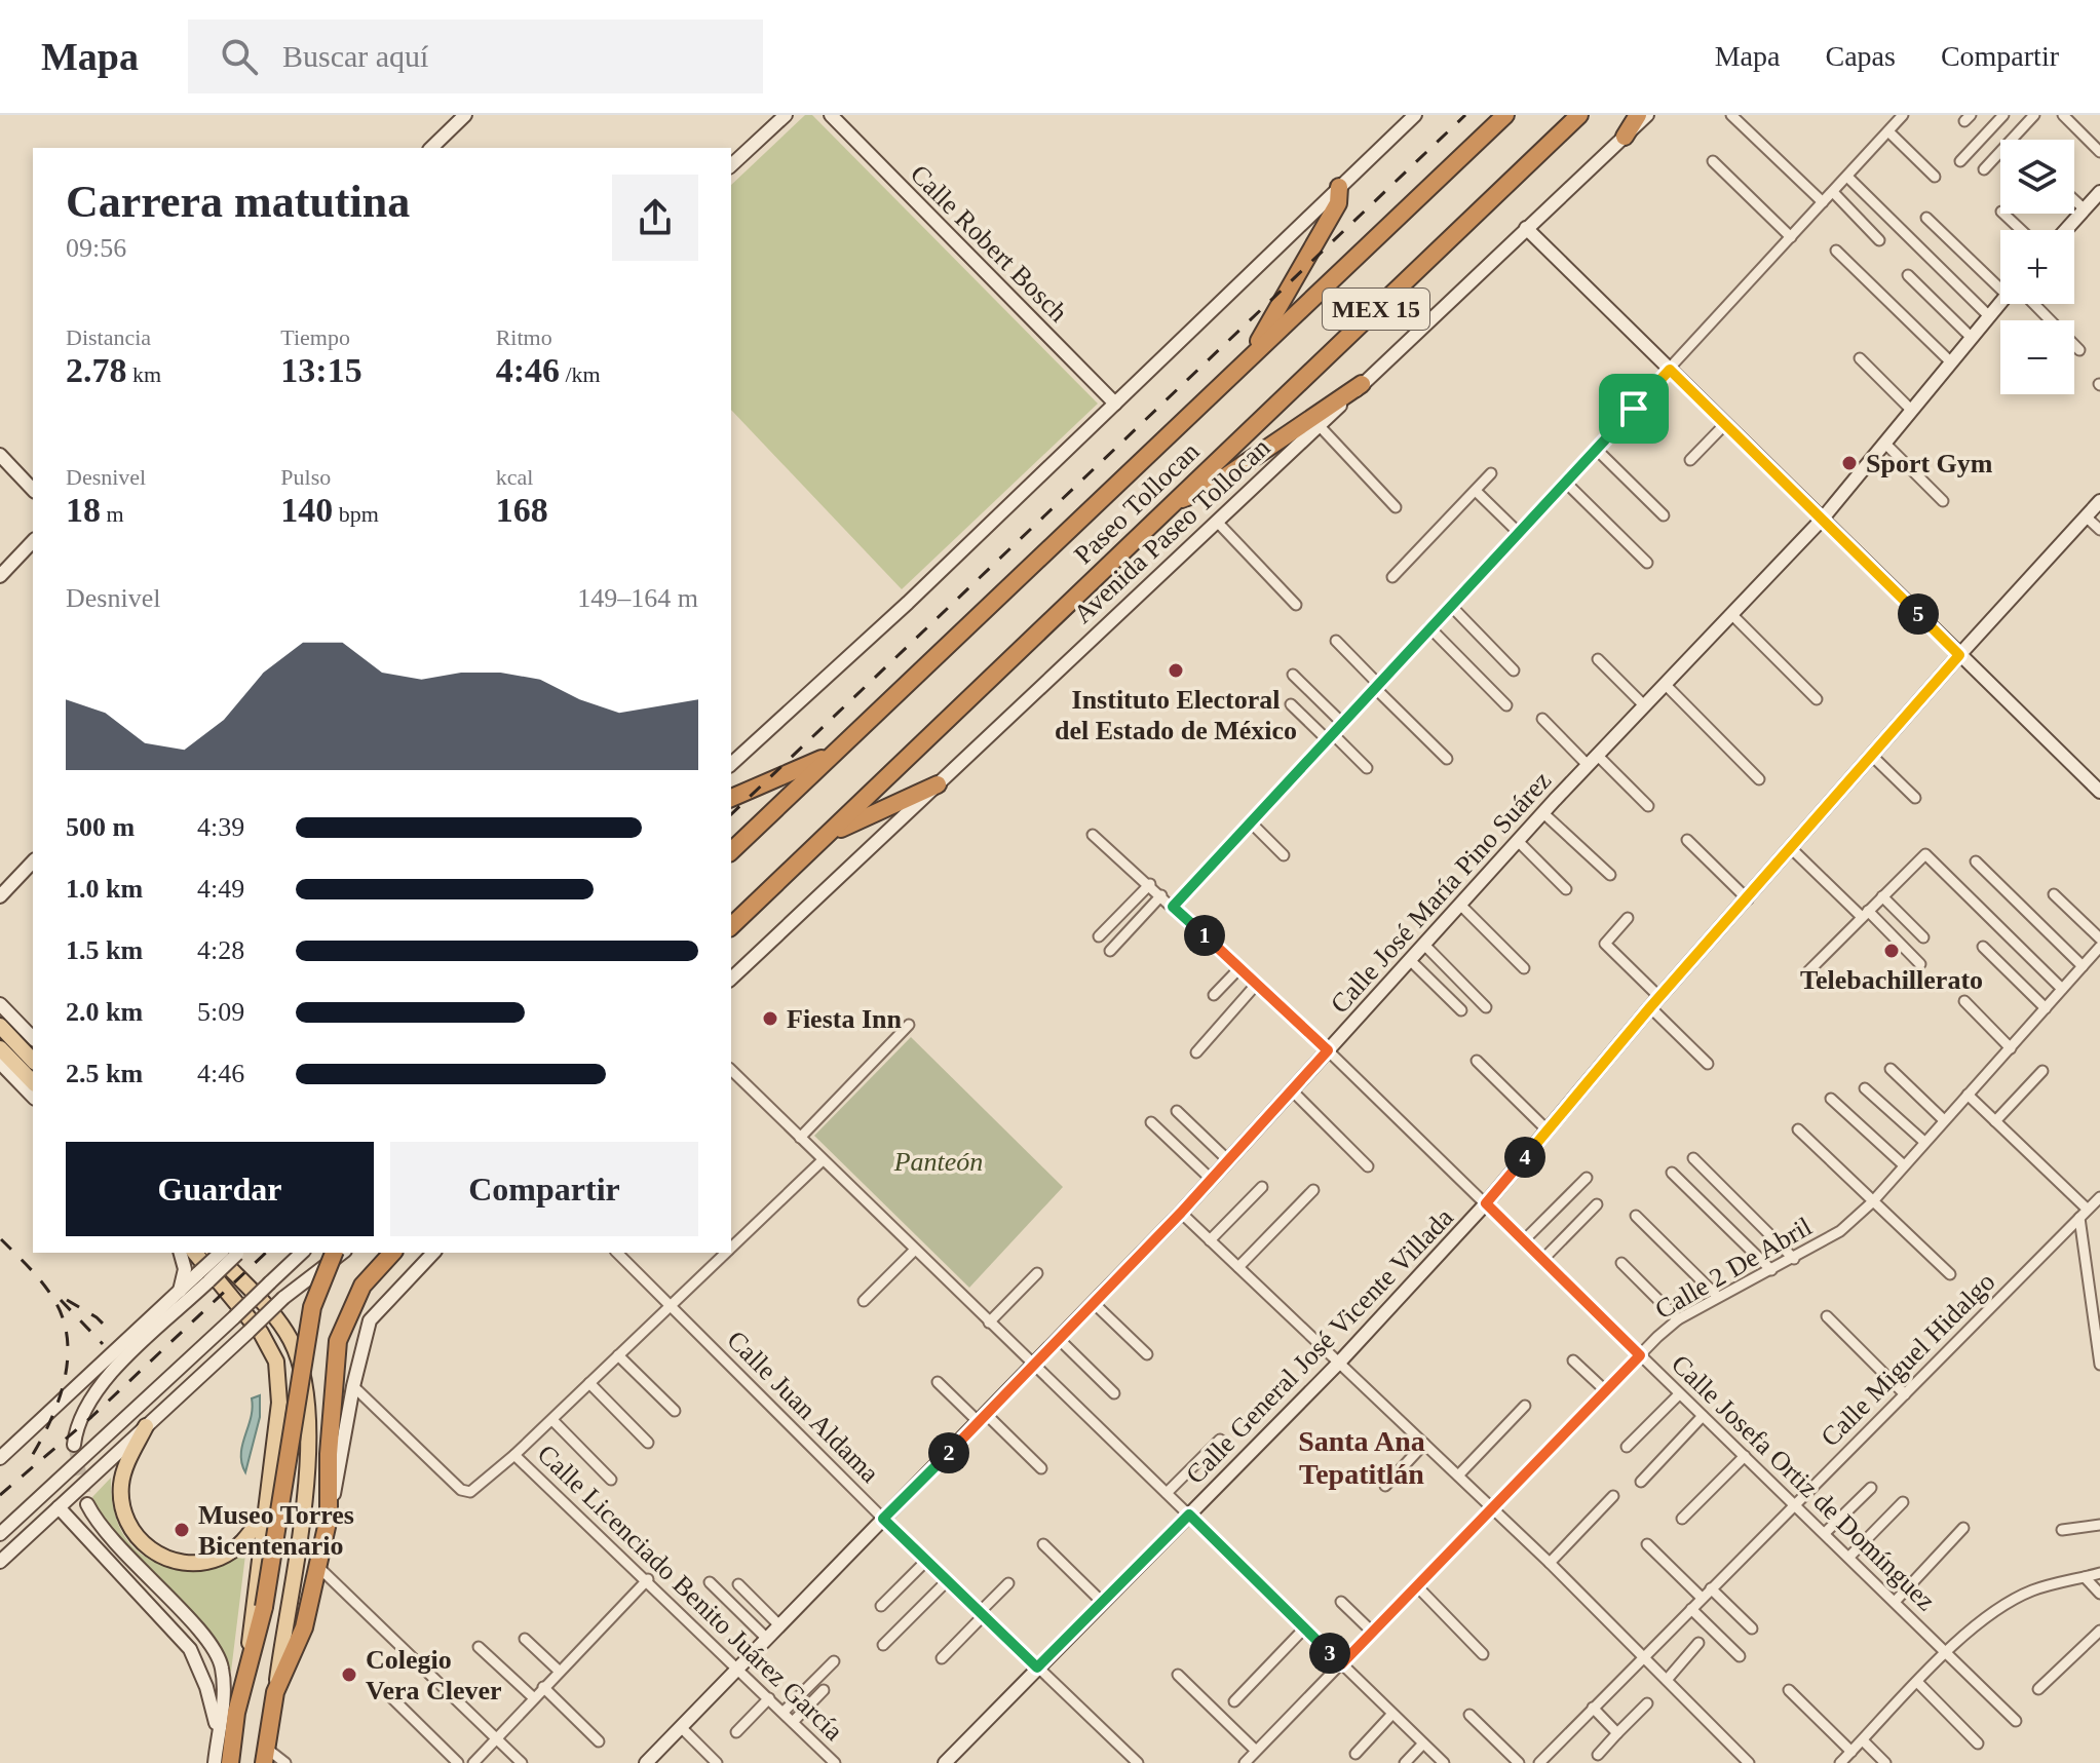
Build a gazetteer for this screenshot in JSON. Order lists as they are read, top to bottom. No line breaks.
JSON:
{"streets":{"highway":["MEX 15","Paseo Tollocan"],"main road":["Calle Robert Bosch","Avenida Paseo Tollocan","Calle José María Pino Suárez","Calle General José Vicente Villada"],"street":["Calle 2 De Abril","Calle Miguel Hidalgo","Calle Juan Aldama","Calle Josefa Ortiz de Domínguez","Calle Licenciado Benito Juárez García"]},"crossings":[["Calle José María Pino Suárez","Calle Juan Aldama"],["Calle José María Pino Suárez","Calle Josefa Ortiz de Domínguez"],["Calle José María Pino Suárez","Calle Licenciado Benito Juárez García"],["Calle 2 De Abril","Calle Josefa Ortiz de Domínguez"],["Calle General José Vicente Villada","Calle Juan Aldama"],["Calle General José Vicente Villada","Calle Josefa Ortiz de Domínguez"],["Calle Miguel Hidalgo","Calle Josefa Ortiz de Domínguez"]],"districts":["Santa Ana Tepatitlán"],"parks":["Panteón"],"places":["Sport Gym","Instituto Electoral del Estado de México","Telebachillerato","Fiesta Inn","Museo Torres Bicentenario","Colegio Vera Clever"],"page":{"header":"Mapa","search":"Buscar aquí","nav":["Mapa","Capas","Compartir"],"map_buttons":["+","−"],"heading":["Carrera matutina","09:56"],"stats":[["Distancia","2.78 km"],["Tiempo","13:15"],["Ritmo","4:46 /km"],["Desnivel","18 m"],["Pulso","140 bpm"],["kcal","168"]],"chart":["Desnivel","149–164 m"],"pins":["5","1","4","2","3"],"list":[{"name":"500 m","note":"4:39"},{"name":"1.0 km","note":"4:49"},{"name":"1.5 km","note":"4:28"},{"name":"2.0 km","note":"5:09"},{"name":"2.5 km","note":"4:46"}],"buttons":["Guardar","Compartir"]}}
